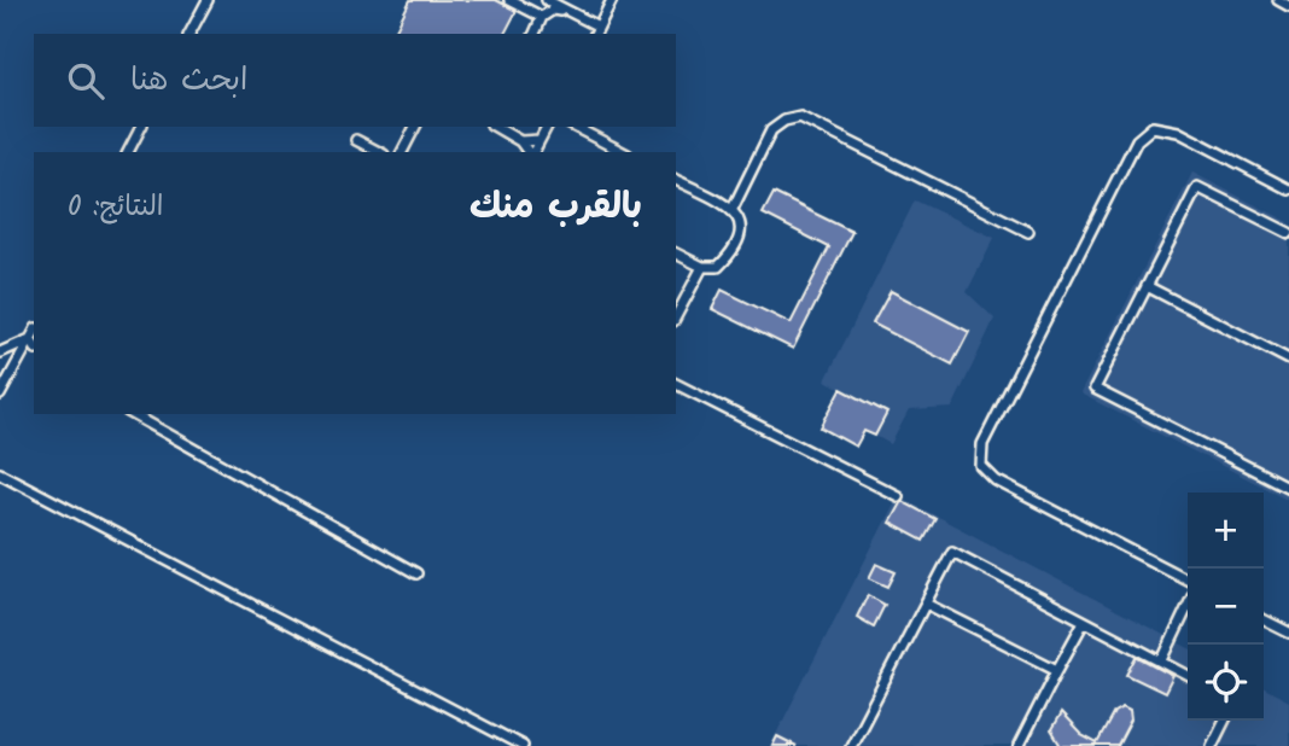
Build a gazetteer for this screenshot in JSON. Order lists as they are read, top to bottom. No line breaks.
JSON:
{"page":{"search":"ابحث هنا","heading":["بالقرب منك","النتائج: 0"],"map_buttons":["+","−"]}}
